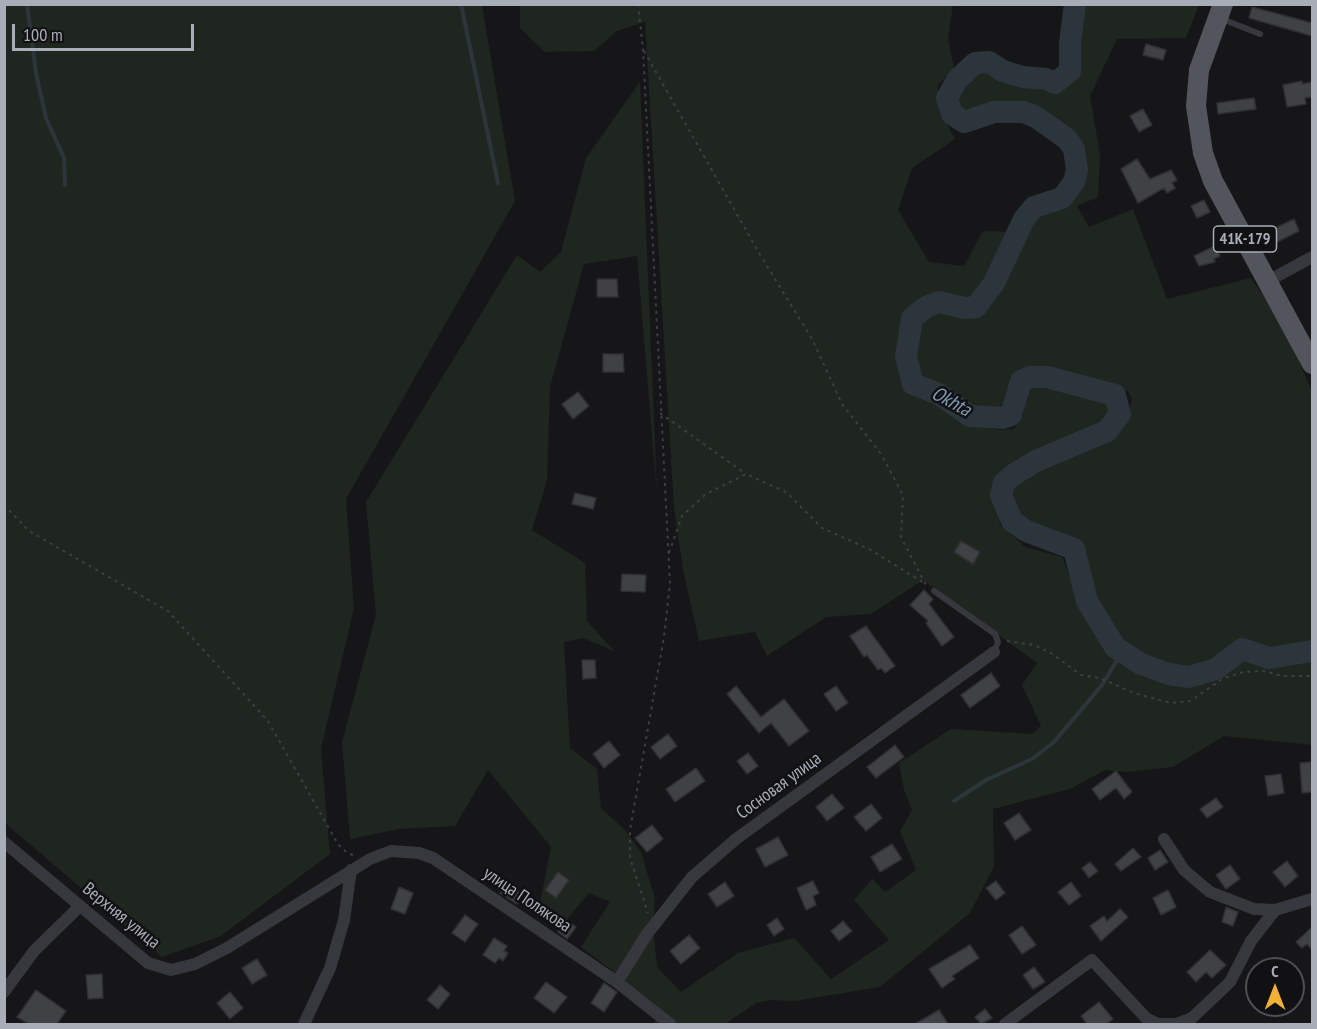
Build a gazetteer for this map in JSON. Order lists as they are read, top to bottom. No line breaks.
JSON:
{"streets":{"main road":["41К-179"],"street":["Сосновая улица","улица Полякова","Верхняя улица"]},"crossings":[["Сосновая улица","улица Полякова"],["улица Полякова","Верхняя улица"]],"water":["Okhta"],"scale_bar":"100 m","north":"top"}
